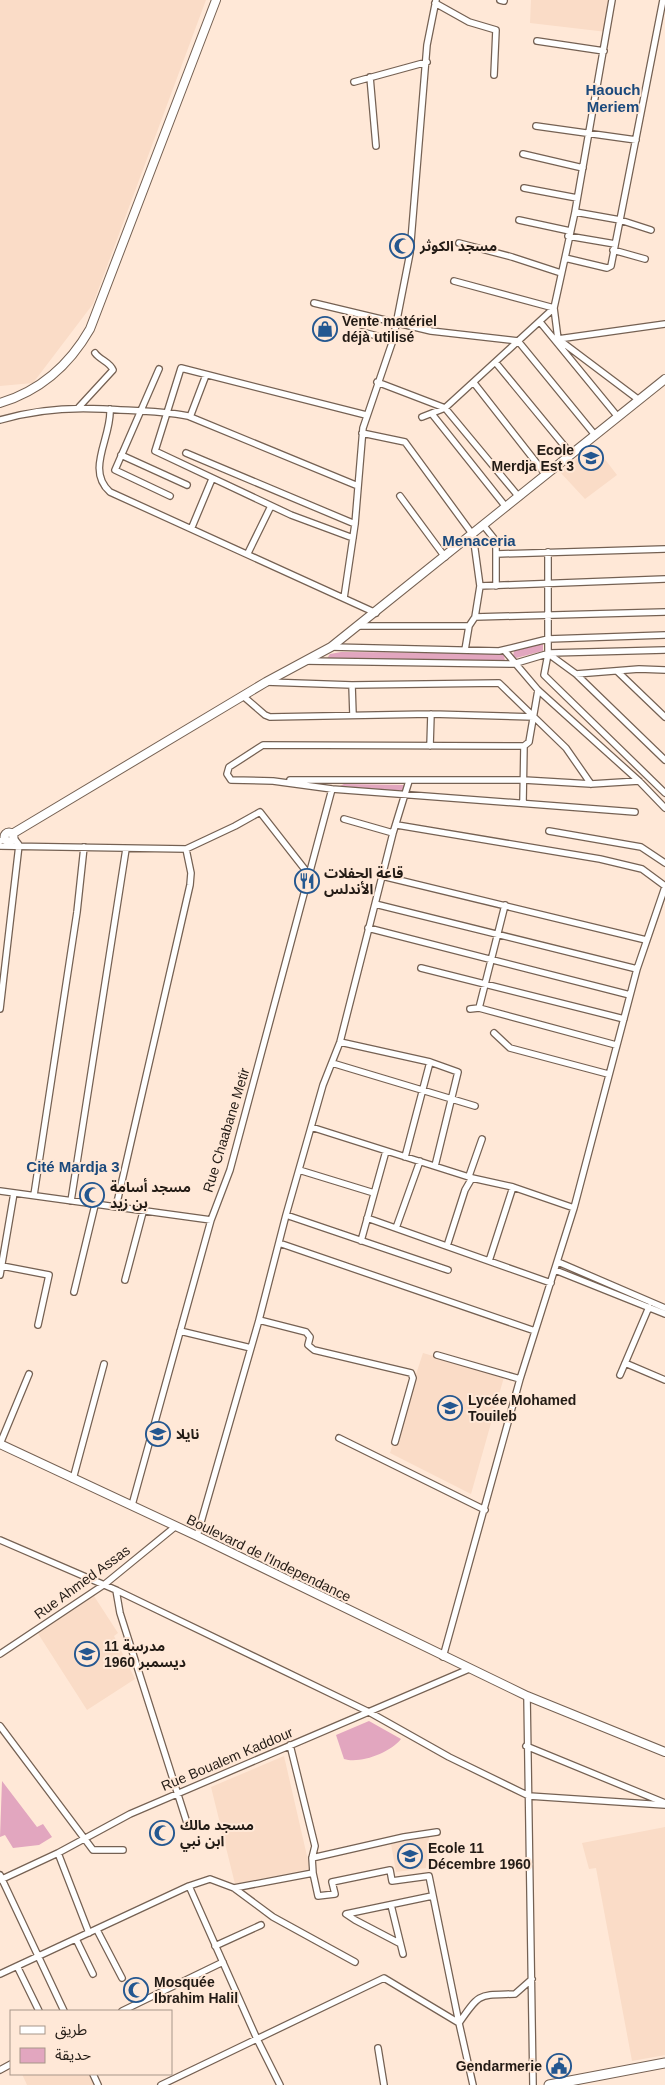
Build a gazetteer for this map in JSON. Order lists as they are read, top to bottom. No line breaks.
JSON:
{"streets":{"street":["Rue Chaabane Metir","Boulevard de l'Independance","Rue Ahmed Assas","Rue Boualem Kaddour"]},"crossings":[["Rue Chaabane Metir","Boulevard de l'Independance"],["Boulevard de l'Independance","Rue Ahmed Assas"],["Boulevard de l'Independance","Rue Boualem Kaddour"]],"districts":["Haouch Meriem","Menaceria","Cité Mardja 3"],"places":{"mosque":["مسجد الكوثر","مسجد أسامة بن زيد","مسجد مالك ابن نبي","Mosquée Ibrahim Halil"],"shop":["Vente matériel déjà utilisé"],"school or university":["Ecole Merdja Est 3","Lycée Mohamed Touileb","نايلا","مدرسة 11 ديسمبر 1960","Ecole 11 Décembre 1960"],"restaurant":["قاعة الحفلات الأندلس"],"public building":["Gendarmerie"]},"legend":["طريق","حديقة"]}
